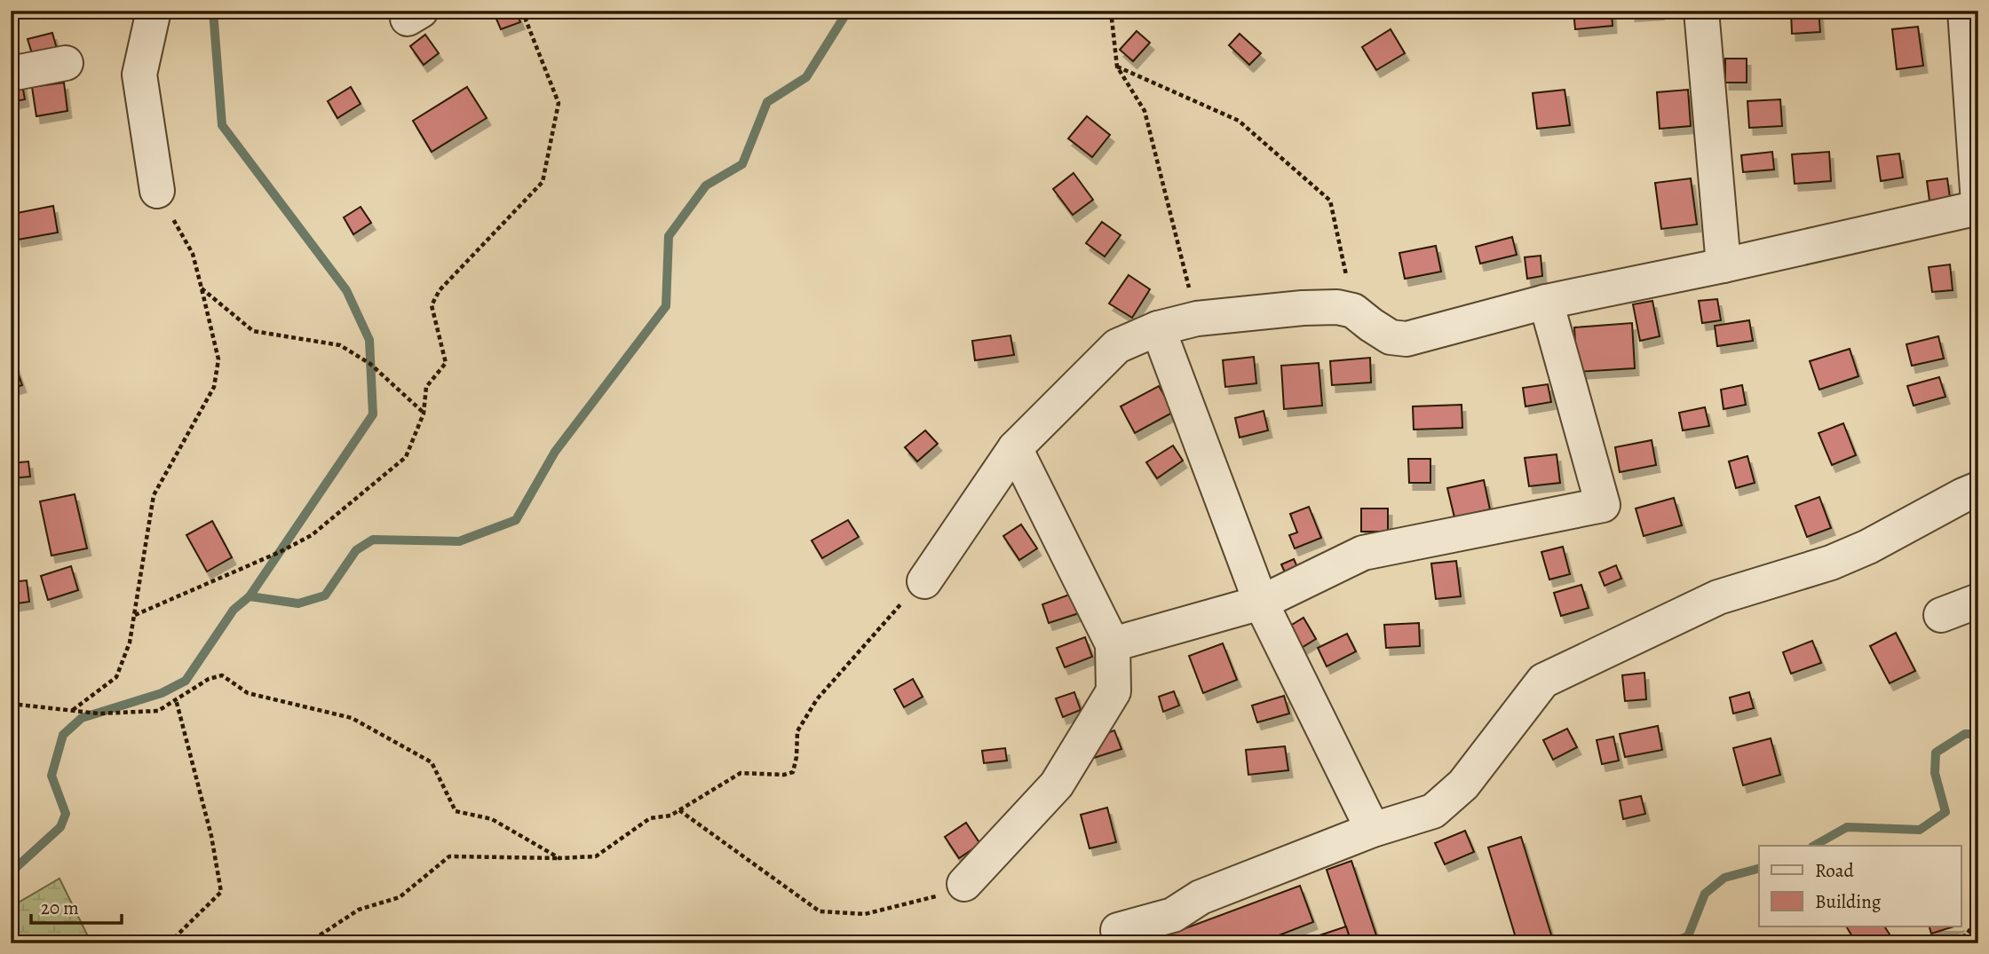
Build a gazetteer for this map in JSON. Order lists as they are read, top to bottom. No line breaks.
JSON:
{"legend":["Road","Building"],"scale_bar":"20 m"}
